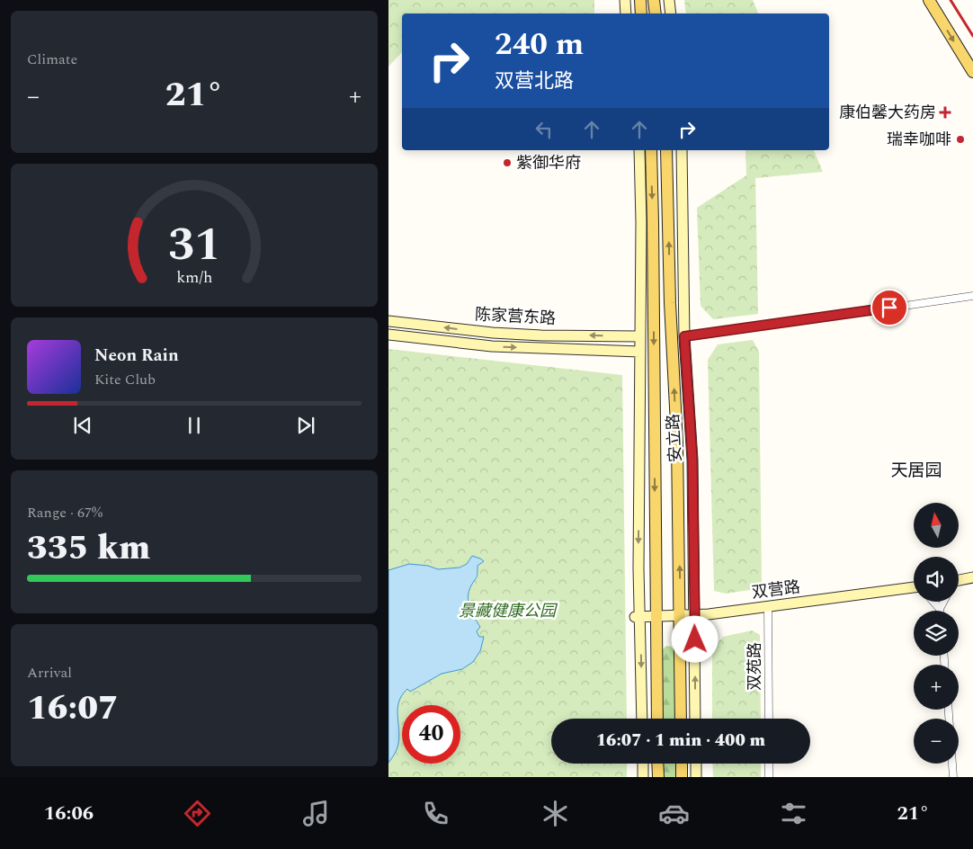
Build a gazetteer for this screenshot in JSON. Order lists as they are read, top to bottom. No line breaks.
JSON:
{"streets":{"main road":["安立路"],"street":["陈家营东路","双营路","双苑路"]},"crossings":[["安立路","双营路"],["双营路","双苑路"]],"districts":["天居园"],"parks":["景藏健康公园"],"places":{"health":["康伯馨大药房"],"other":["瑞幸咖啡","紫御华府"]},"north":"top","page":{"tile":["Climate",["Range · 67%","335 km"],["Arrival","16:07"]],"turn":["240 m","双营北路"],"heat":["−","21°","+"],"song":["Neon Rain","Kite Club"],"map_buttons":["+","−"],"limit":"40","trip":"16:07 · 1 min · 400 m","tabs":["16:06","21°"],"gauge":["31","km/h"]}}
